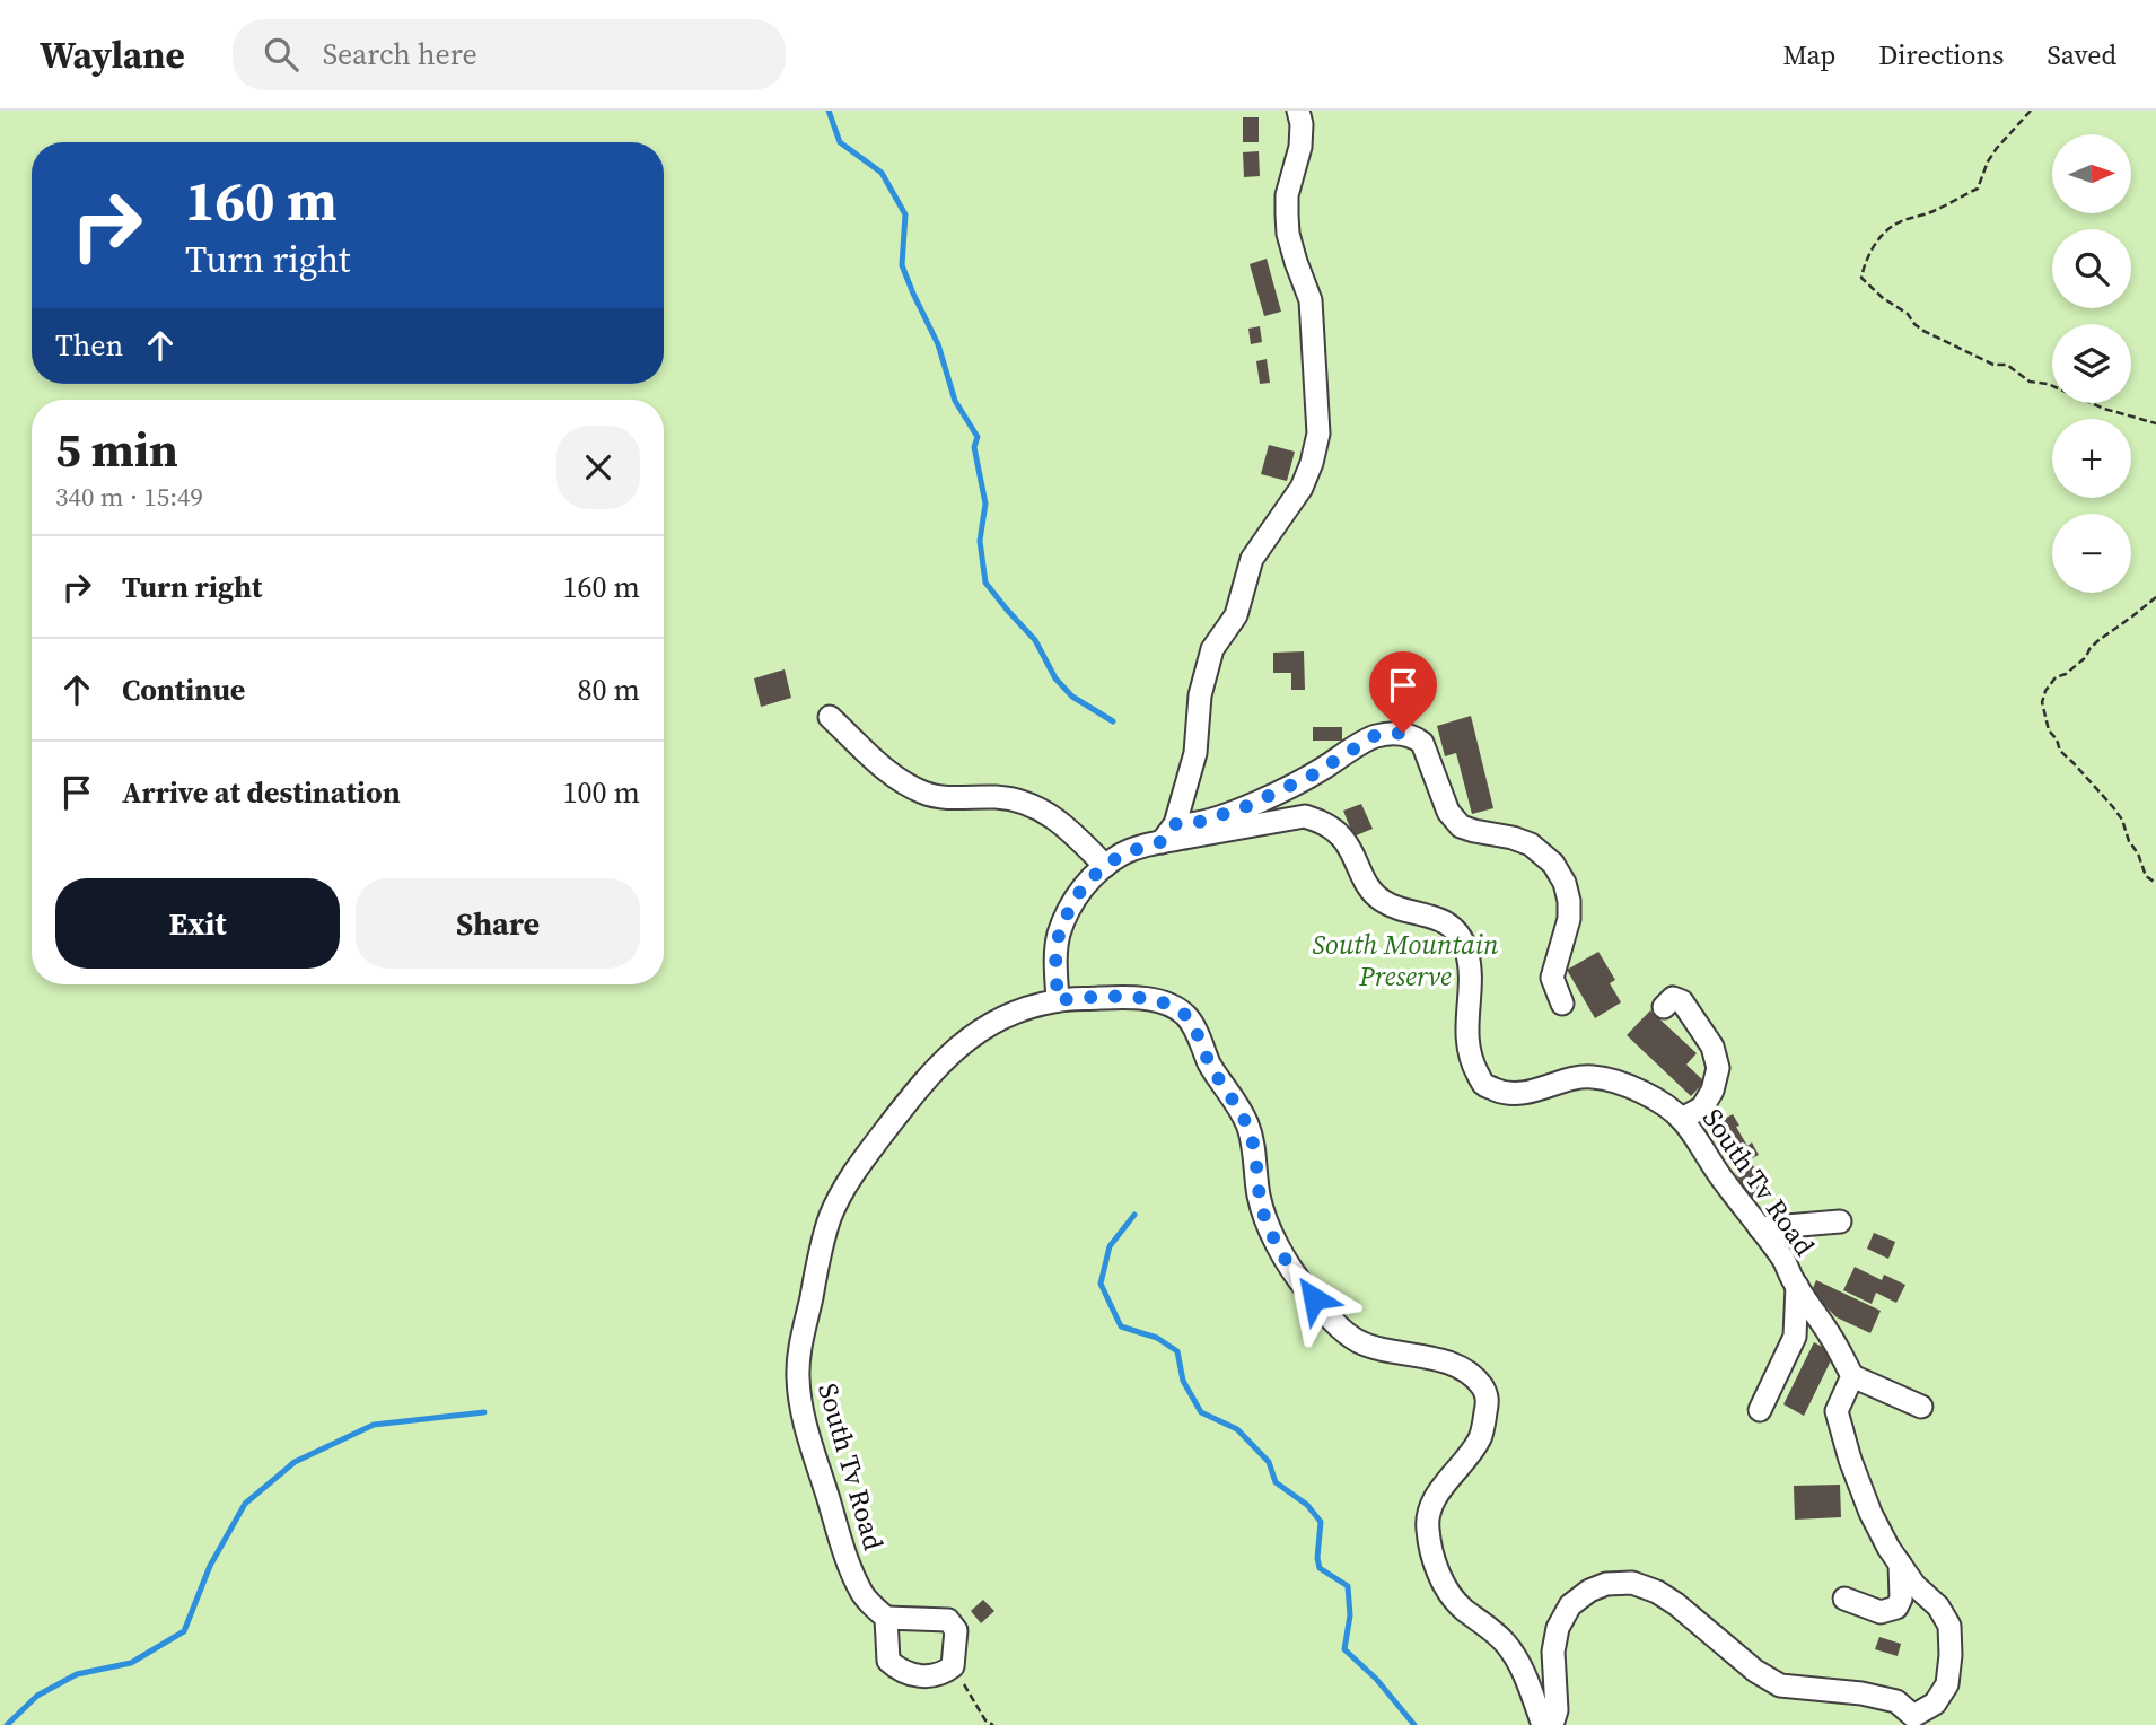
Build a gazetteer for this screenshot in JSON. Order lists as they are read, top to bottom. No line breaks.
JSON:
{"streets":{"street":["South Tv Road"]},"parks":["South Mountain Preserve"],"north":"right","page":{"header":"Waylane","search":"Search here","nav":["Map","Directions","Saved"],"map_buttons":["+","−"],"turn":["160 m","Turn right"],"then":"Then","heading":["5 min","340 m · 15:49"],"list":[{"name":"Turn right","value":"160 m"},{"name":"Continue","value":"80 m"},{"name":"Arrive at destination","value":"100 m"}],"buttons":["Exit","Share"]}}
